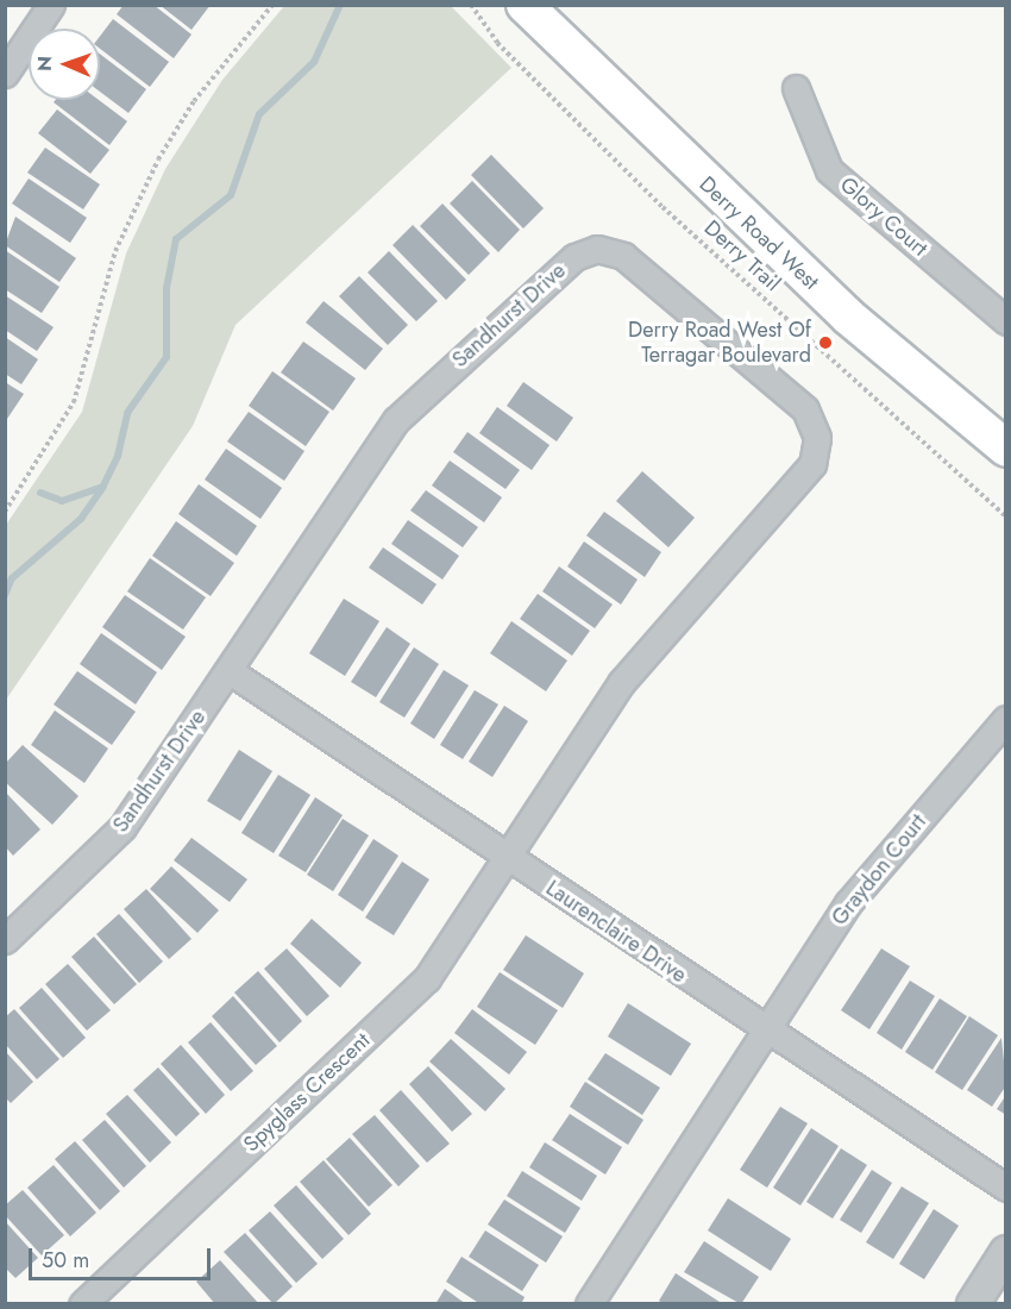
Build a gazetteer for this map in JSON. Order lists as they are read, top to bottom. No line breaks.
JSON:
{"streets":{"main road":["Derry Road West"],"street":["Glory Court","Sandhurst Drive","Graydon Court","Laurenclaire Drive","Spyglass Crescent"],"path":["Derry Trail"]},"crossings":[["Sandhurst Drive","Laurenclaire Drive"],["Sandhurst Drive","Spyglass Crescent"],["Graydon Court","Laurenclaire Drive"],["Laurenclaire Drive","Spyglass Crescent"]],"places":["Derry Road West Of Terragar Boulevard"],"scale_bar":"50 m","north":"left"}
